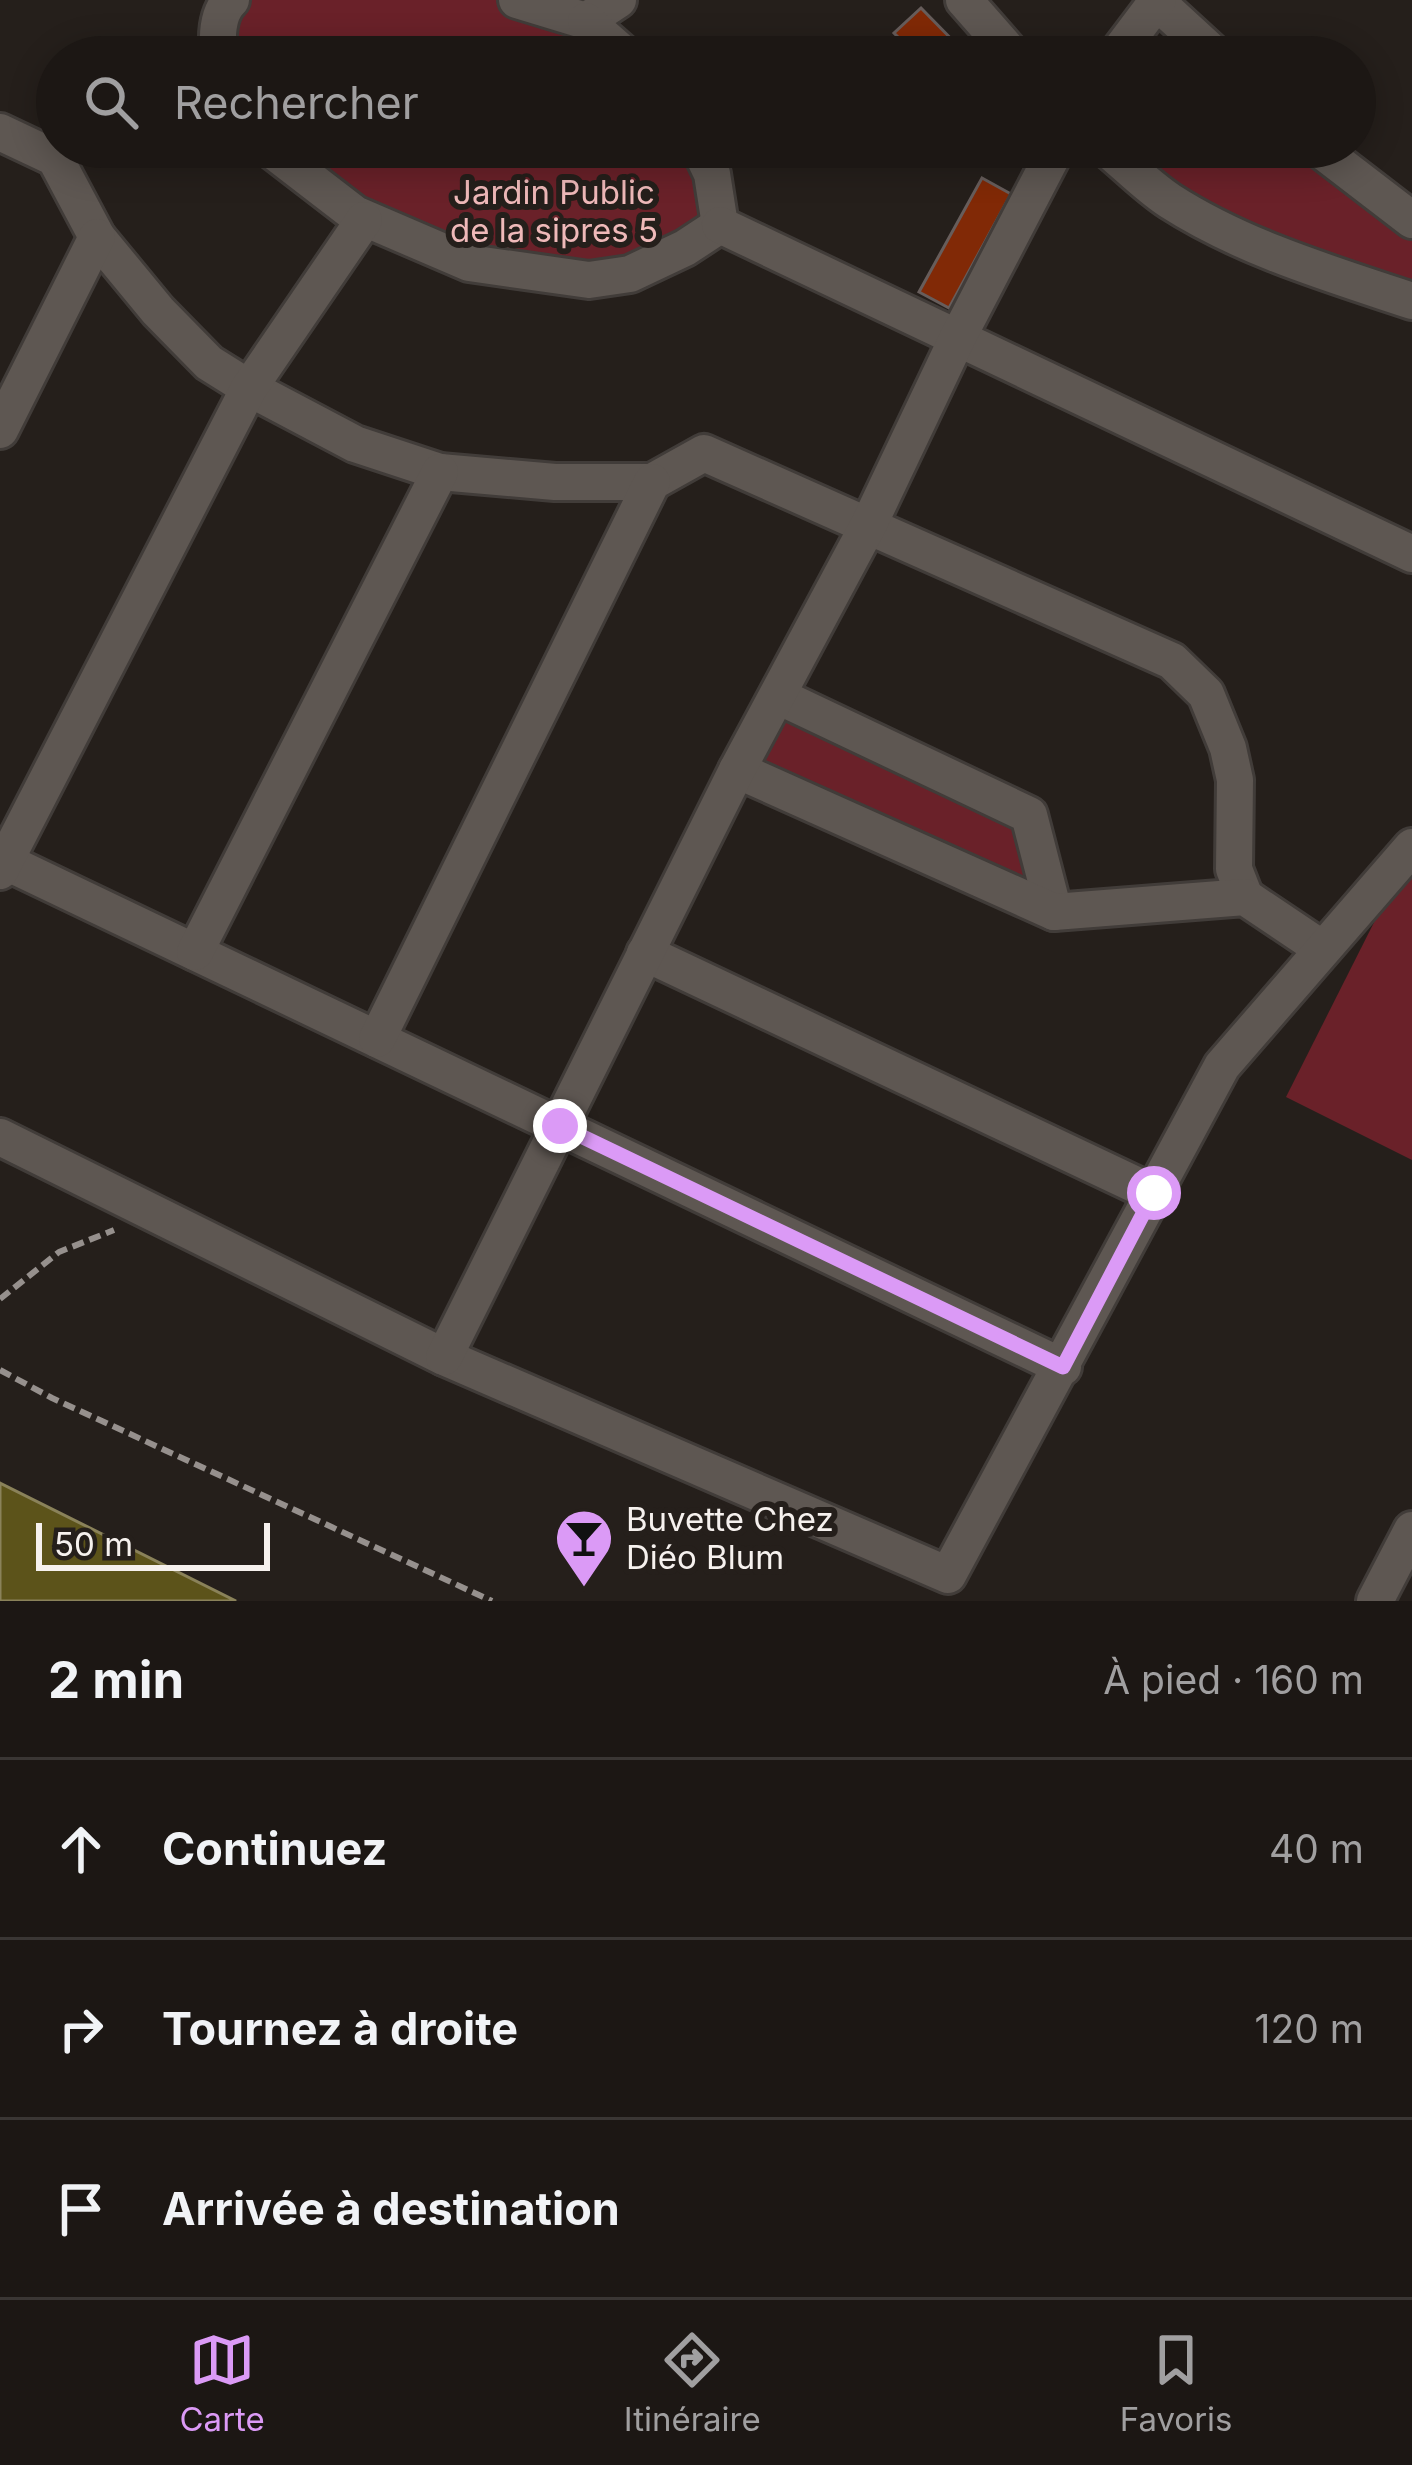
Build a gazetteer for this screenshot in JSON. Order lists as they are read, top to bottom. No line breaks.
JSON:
{"parks":["Jardin Public de la sipres 5"],"places":{"bar":["Buvette Chez Diéo Blum"]},"scale_bar":"50 m","page":{"search":"Rechercher","scale":"50 m","heading":["2 min","À pied · 160 m"],"list":[["Continuez","40 m"],["Tournez à droite","120 m"],"Arrivée à destination"],"nav":["Carte","Itinéraire","Favoris"]}}
